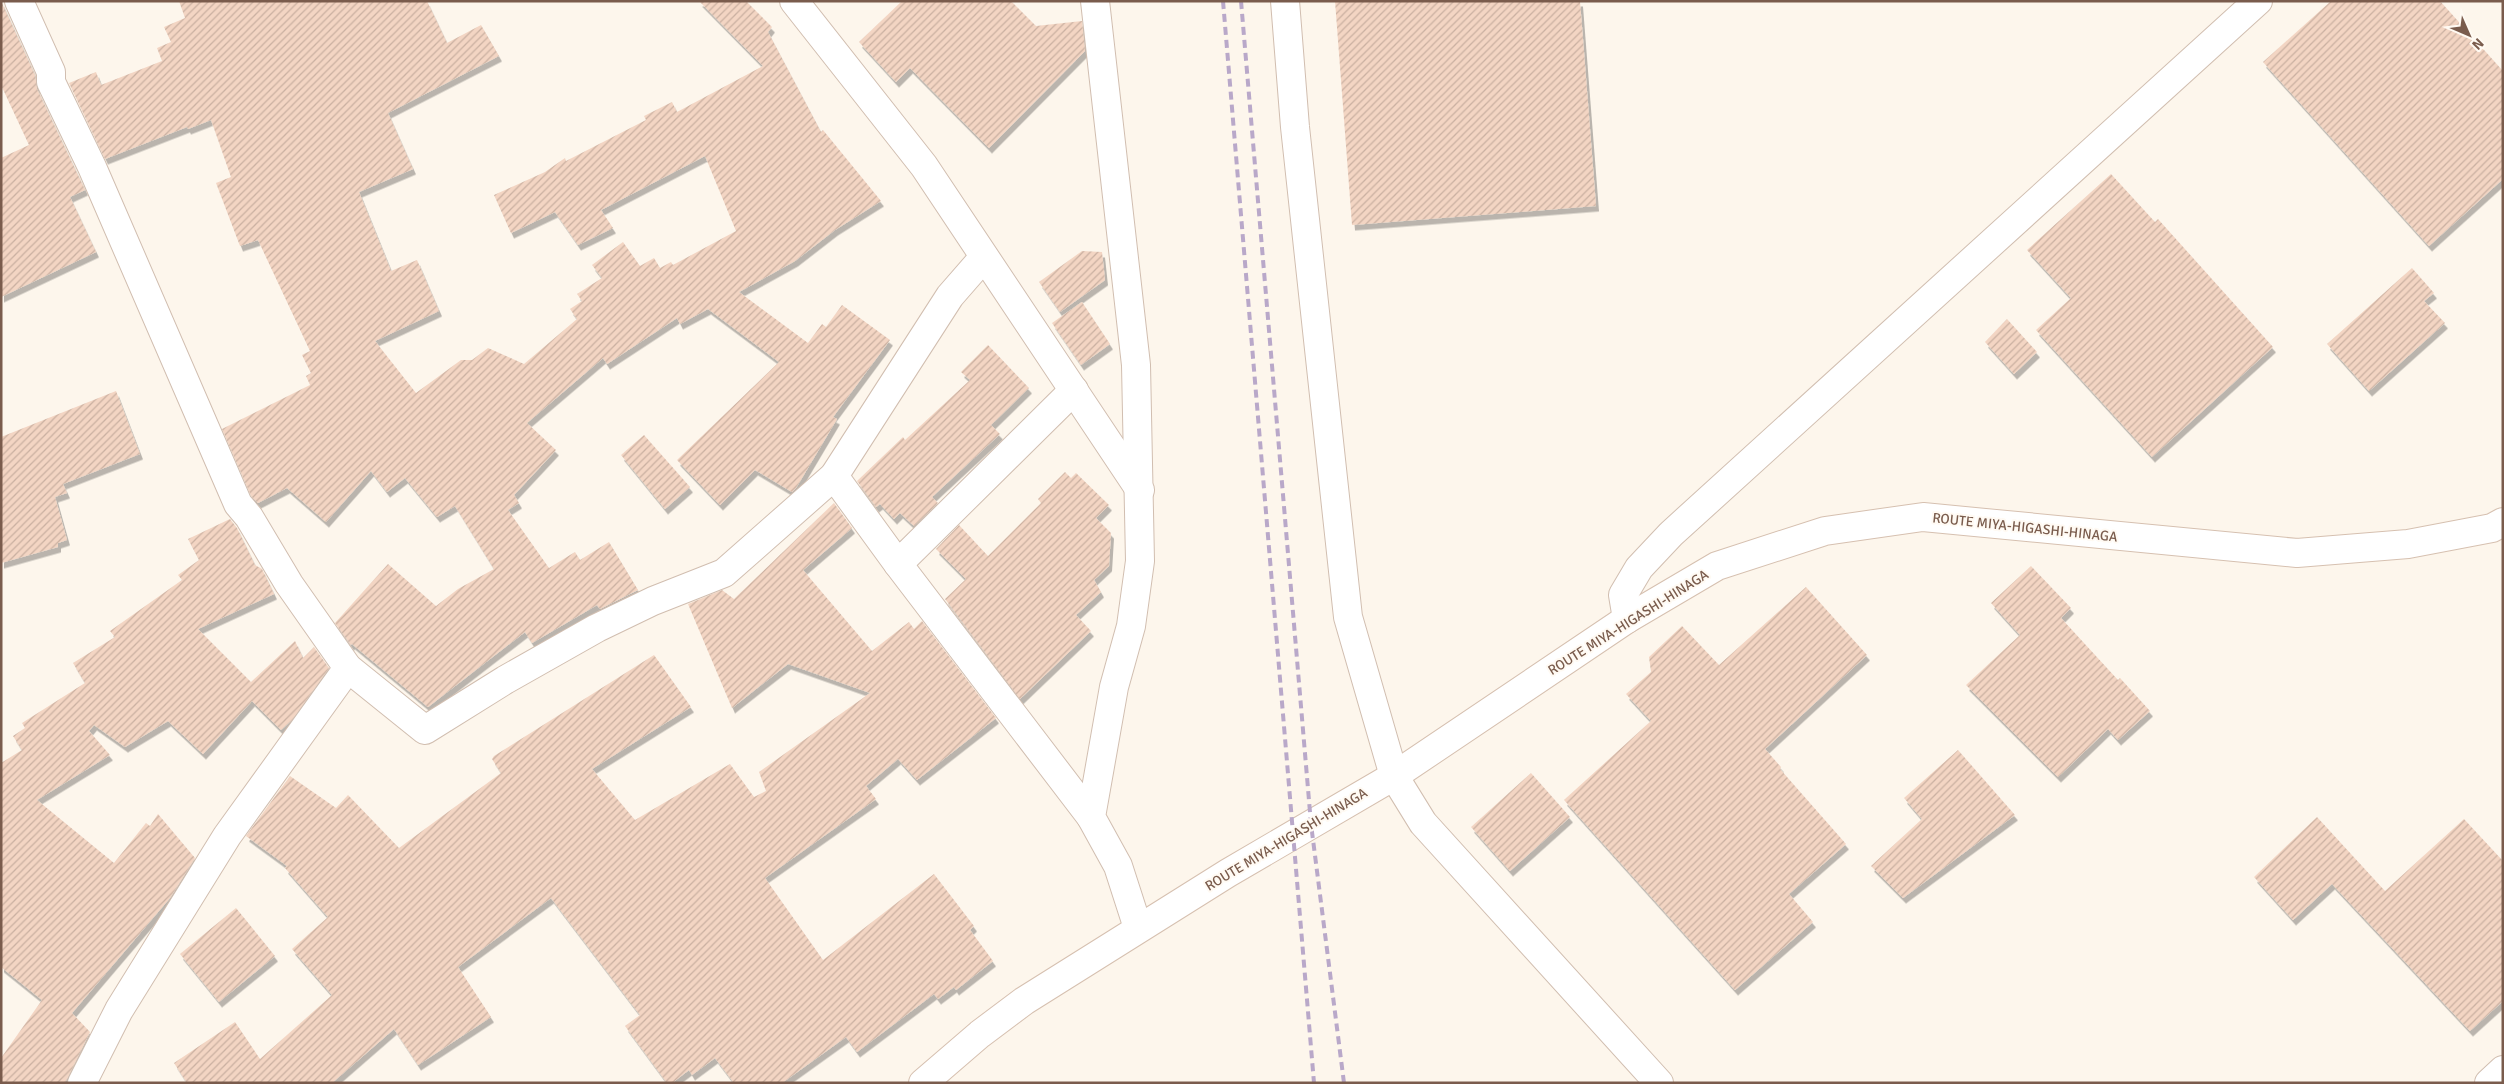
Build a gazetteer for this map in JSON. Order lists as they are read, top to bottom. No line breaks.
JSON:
{"streets":{"street":["ROUTE MIYA-HIGASHI-HINAGA"]},"north":"bottom right"}
